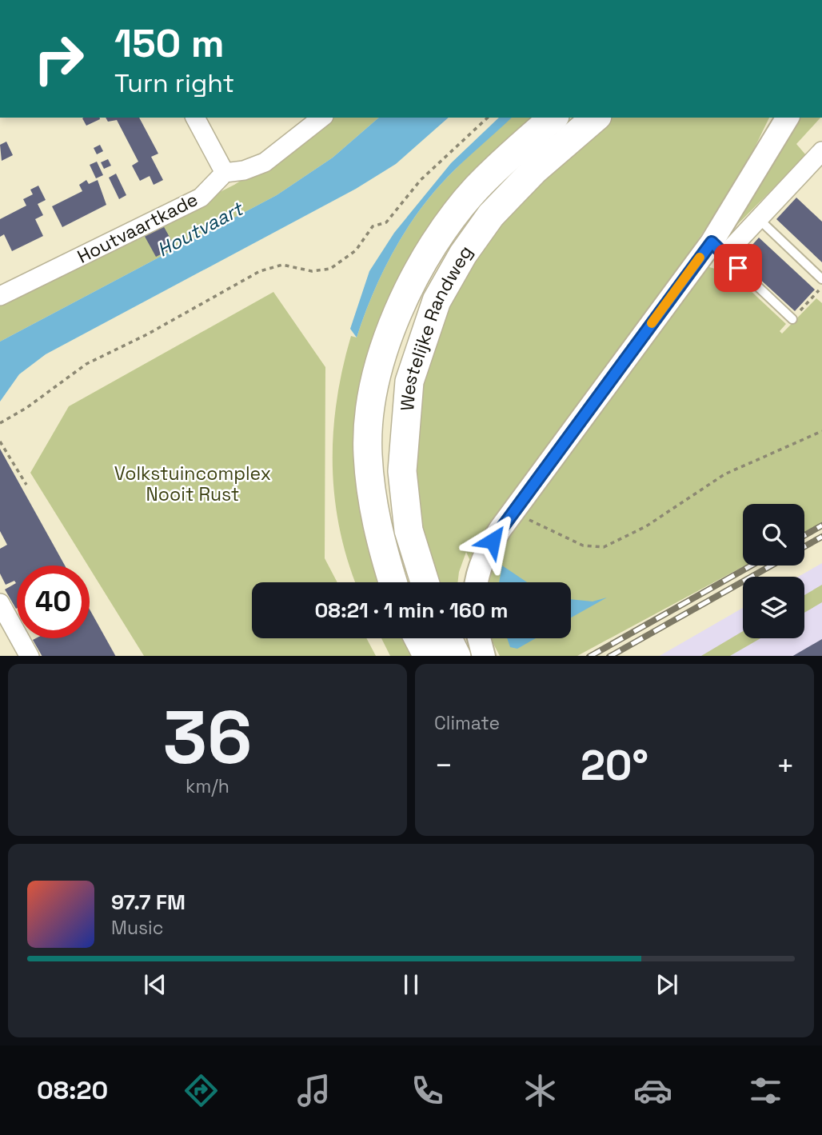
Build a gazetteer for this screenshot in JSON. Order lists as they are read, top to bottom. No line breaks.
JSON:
{"streets":{"main road":["Westelijke Randweg"],"street":["Houtvaartkade"]},"water":["Houtvaart"],"parks":["Volkstuincomplex Nooit Rust"],"page":{"turn":["150 m","Turn right"],"limit":"40","trip":"08:21 · 1 min · 160 m","tile":[["36","km/h"],"Climate"],"heat":["−","20°","+"],"song":["97.7 FM","Music"],"tabs":"08:20"}}
